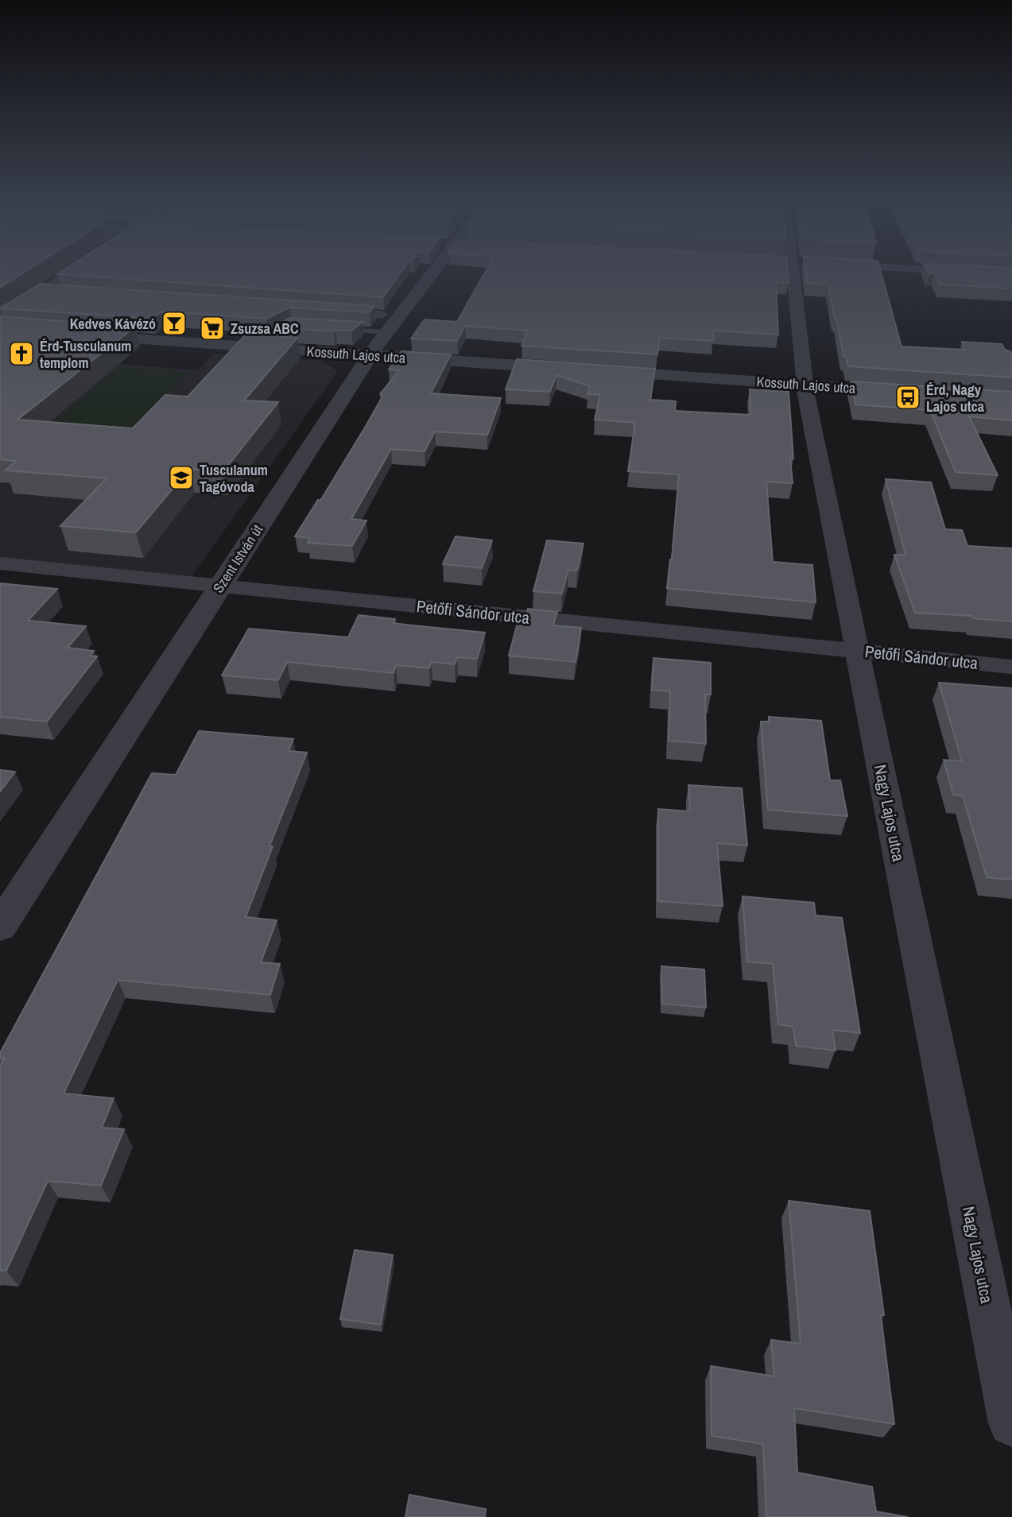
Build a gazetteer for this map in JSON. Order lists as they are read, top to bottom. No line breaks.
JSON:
{"streets":{"street":["Kossuth Lajos utca","Szent István út","Petőfi Sándor utca","Nagy Lajos utca"]},"crossings":[["Kossuth Lajos utca","Szent István út"],["Kossuth Lajos utca","Nagy Lajos utca"],["Szent István út","Petőfi Sándor utca"],["Petőfi Sándor utca","Nagy Lajos utca"]],"places":{"bar":["Kedves Kávézó"],"supermarket":["Zsuzsa ABC"],"church":["Érd-Tusculanum templom"],"bus stop":["Érd, Nagy Lajos utca"],"school or university":["Tusculanum Tagóvoda"]}}
